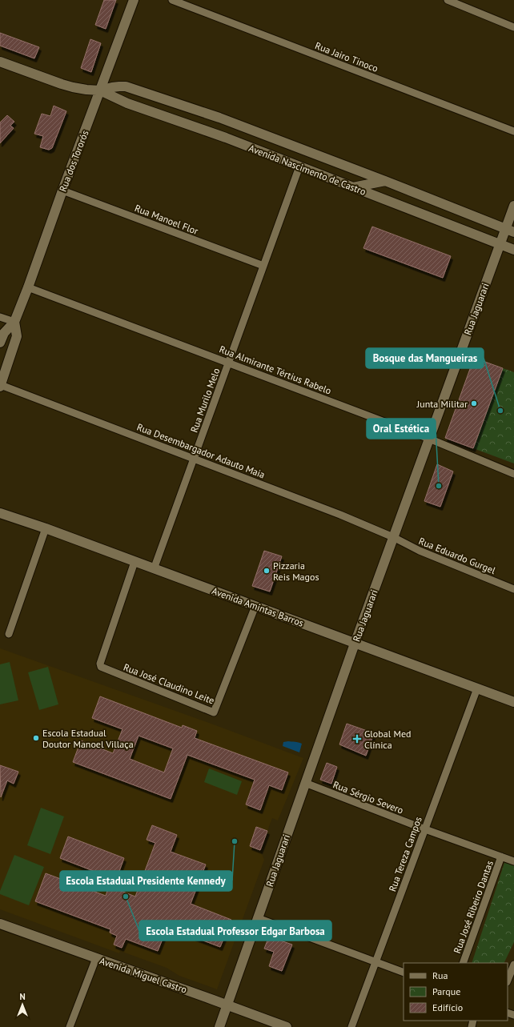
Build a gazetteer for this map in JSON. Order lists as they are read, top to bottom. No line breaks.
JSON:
{"streets":{"main road":["Rua dos Tororós","Avenida Nascimento de Castro","Rua Jaguarari","Avenida Amintas Barros","Avenida Miguel Castro"],"street":["Rua Jairo Tinoco","Rua Manoel Flor","Rua Almirante Tértius Rabelo","Rua Murilo Melo","Rua Desembargador Adauto Maia","Rua Eduardo Gurgel","Rua José Claudino Leite","Rua Sérgio Severo","Rua Tereza Campos","Rua José Ribeiro Dantas"]},"crossings":[["Rua dos Tororós","Avenida Nascimento de Castro"],["Rua dos Tororós","Rua Manoel Flor"],["Rua dos Tororós","Rua Almirante Tértius Rabelo"],["Rua dos Tororós","Rua Desembargador Adauto Maia"],["Avenida Nascimento de Castro","Rua Jaguarari"],["Avenida Nascimento de Castro","Rua Murilo Melo"],["Rua Manoel Flor","Rua Murilo Melo"],["Rua Jaguarari","Rua Almirante Tértius Rabelo"],["Rua Jaguarari","Rua Desembargador Adauto Maia"],["Rua Jaguarari","Rua Eduardo Gurgel"],["Rua Jaguarari","Avenida Amintas Barros"],["Rua Jaguarari","Rua Sérgio Severo"],["Rua Jaguarari","Avenida Miguel Castro"],["Rua Almirante Tértius Rabelo","Rua Murilo Melo"],["Rua Murilo Melo","Rua Desembargador Adauto Maia"],["Rua Murilo Melo","Avenida Amintas Barros"],["Rua Desembargador Adauto Maia","Rua Eduardo Gurgel"],["Avenida Amintas Barros","Rua José Claudino Leite"],["Avenida Amintas Barros","Rua Tereza Campos"],["Rua Sérgio Severo","Rua Tereza Campos"],["Rua Sérgio Severo","Rua José Ribeiro Dantas"]],"places":{"other":["Junta Militar","Bosque das Mangueiras","Oral Estética","Pizzaria Reis Magos","Escola Estadual Doutor Manoel Villaça","Escola Estadual Presidente Kennedy","Escola Estadual Professor Edgar Barbosa"],"health":["Global Med Clínica"]},"legend":["Rua","Parque","Edifício"],"north":"top"}
